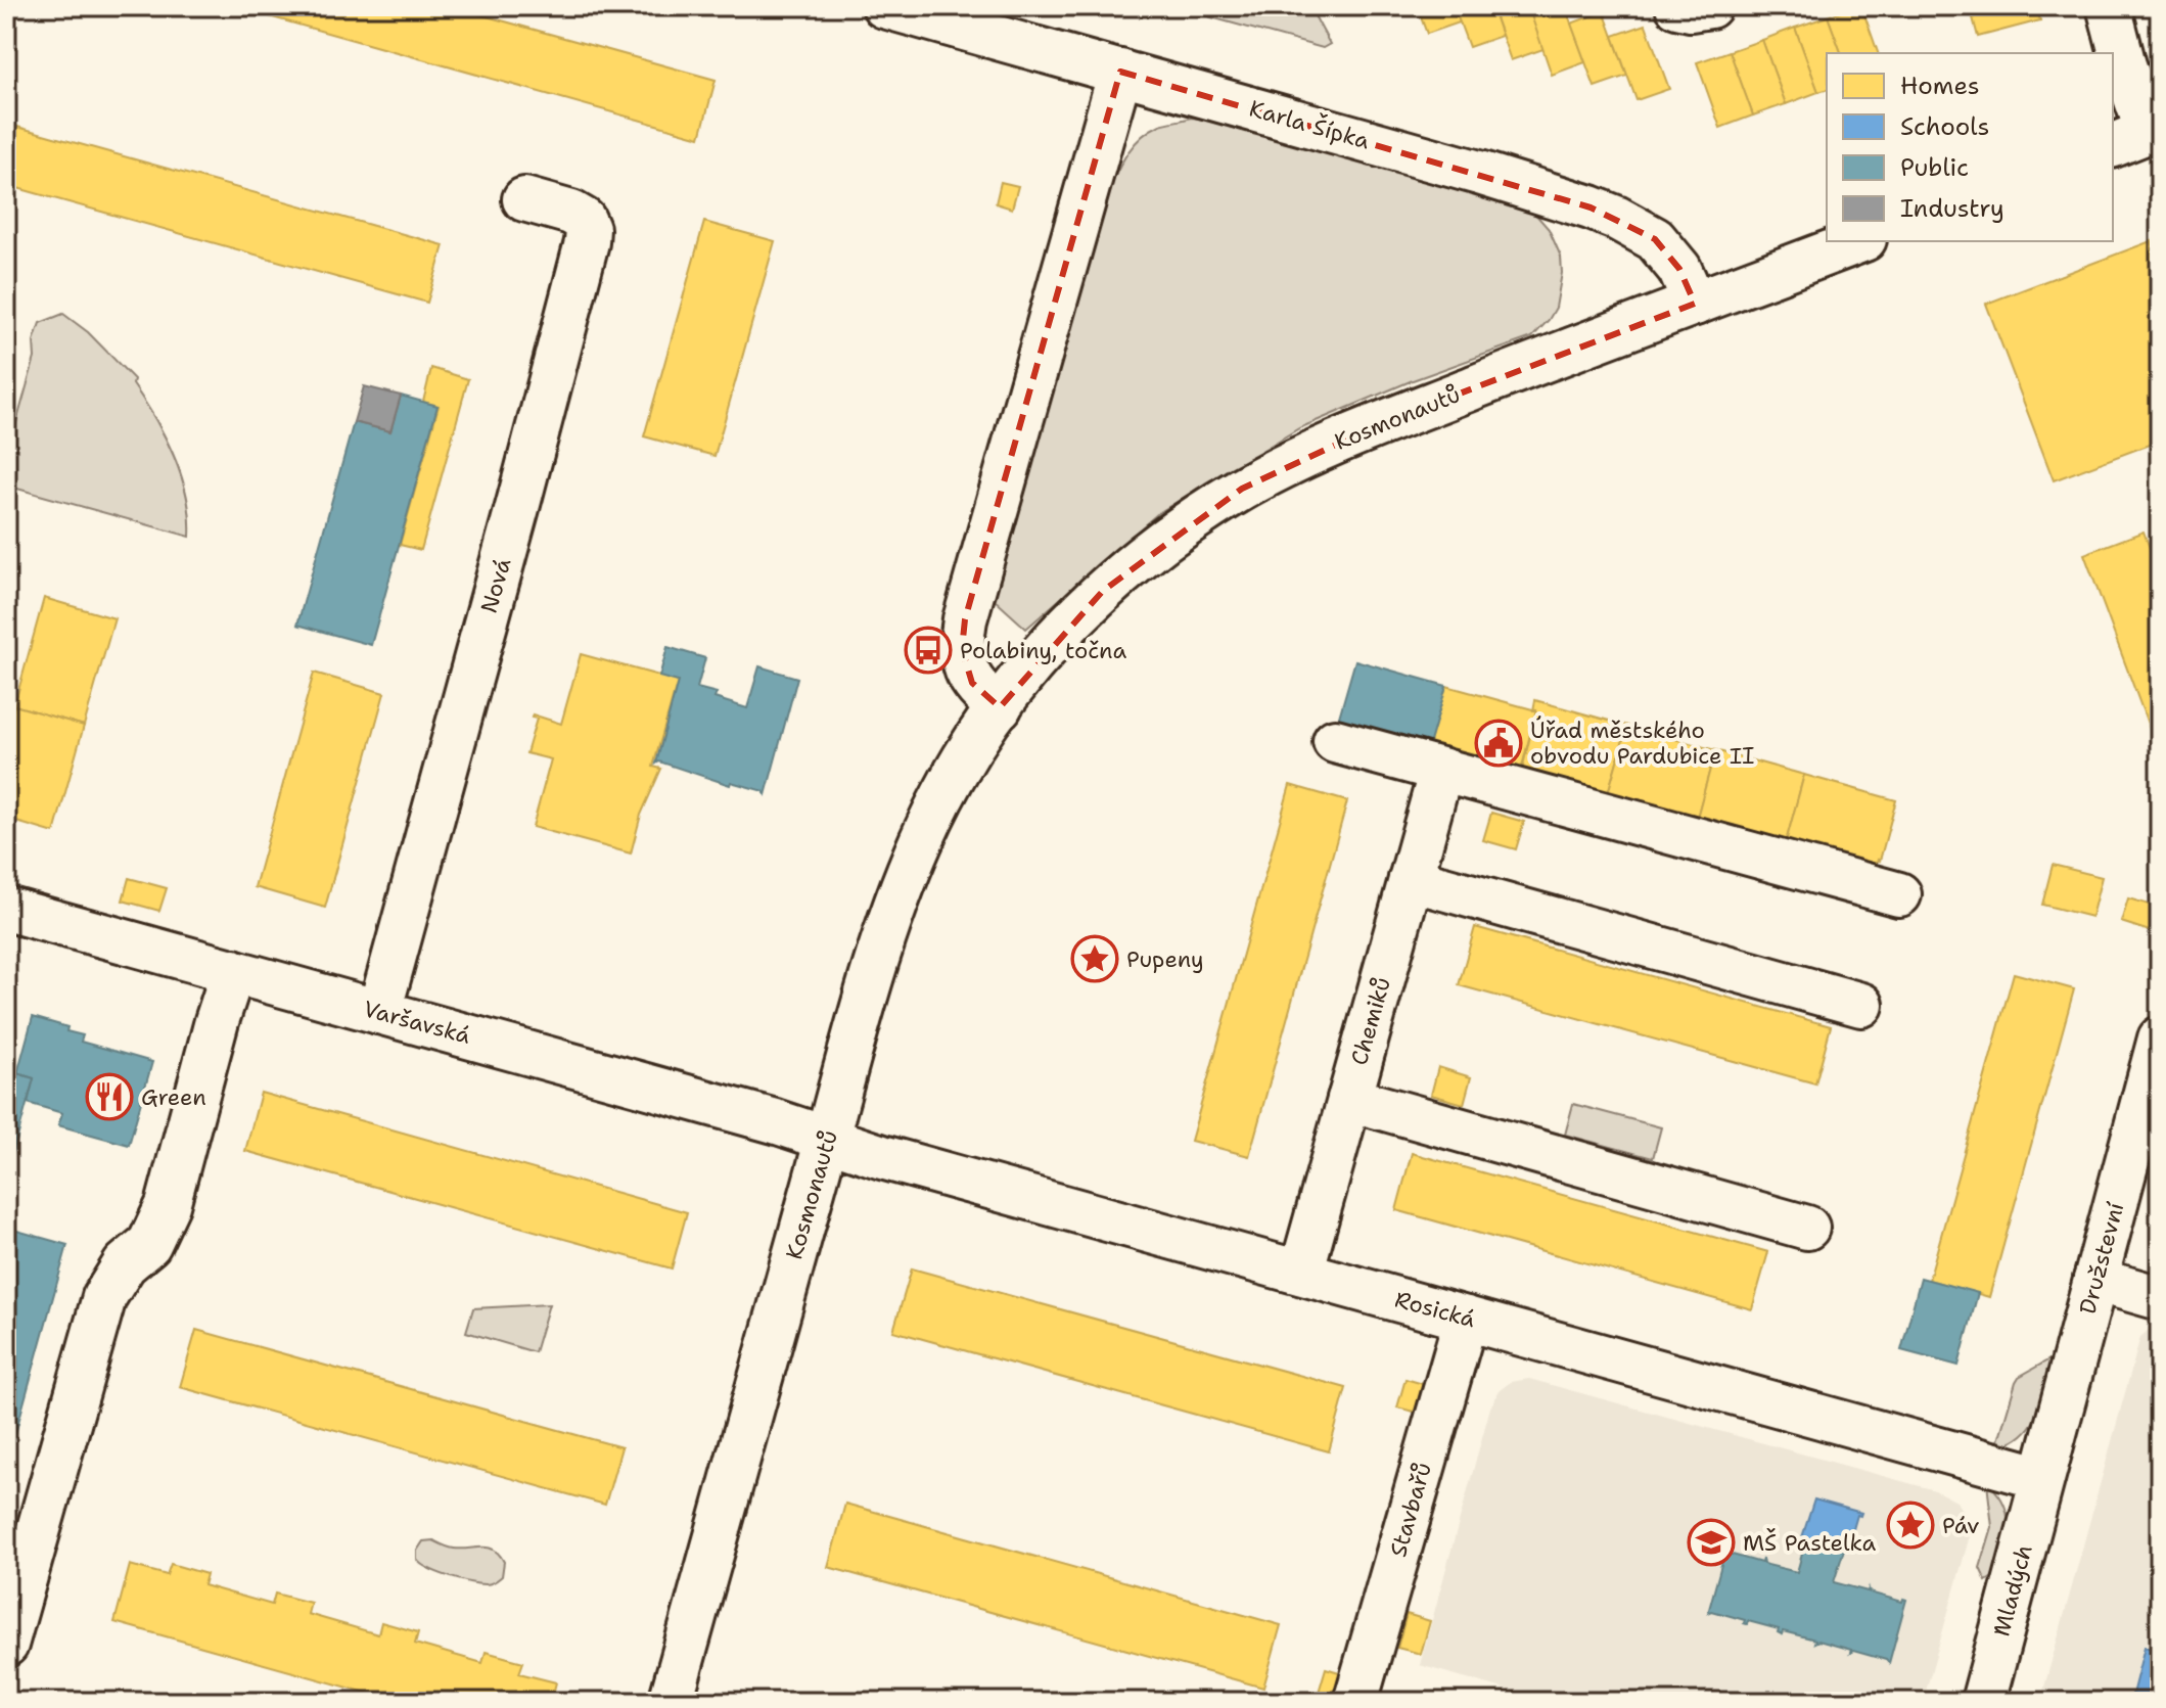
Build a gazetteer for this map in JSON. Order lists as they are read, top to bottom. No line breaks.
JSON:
{"streets":{"street":["Karla Šípka","Kosmonautů","Nová","Chemiků","Varšavská","Družstevní","Rosická","Stavbařů","Mladých"]},"crossings":[["Karla Šípka","Kosmonautů"],["Kosmonautů","Varšavská"],["Kosmonautů","Rosická"],["Nová","Varšavská"],["Chemiků","Rosická"],["Varšavská","Rosická"],["Družstevní","Rosická"],["Družstevní","Mladých"],["Rosická","Stavbařů"],["Rosická","Mladých"]],"places":{"bus stop":["Polabiny, točna"],"public building":["Úřad městského obvodu Pardubice II"],"place":["Pupeny","Páv"],"restaurant":["Green"],"school or university":["MŠ Pastelka"]},"legend":["Homes","Schools","Public","Industry"]}
